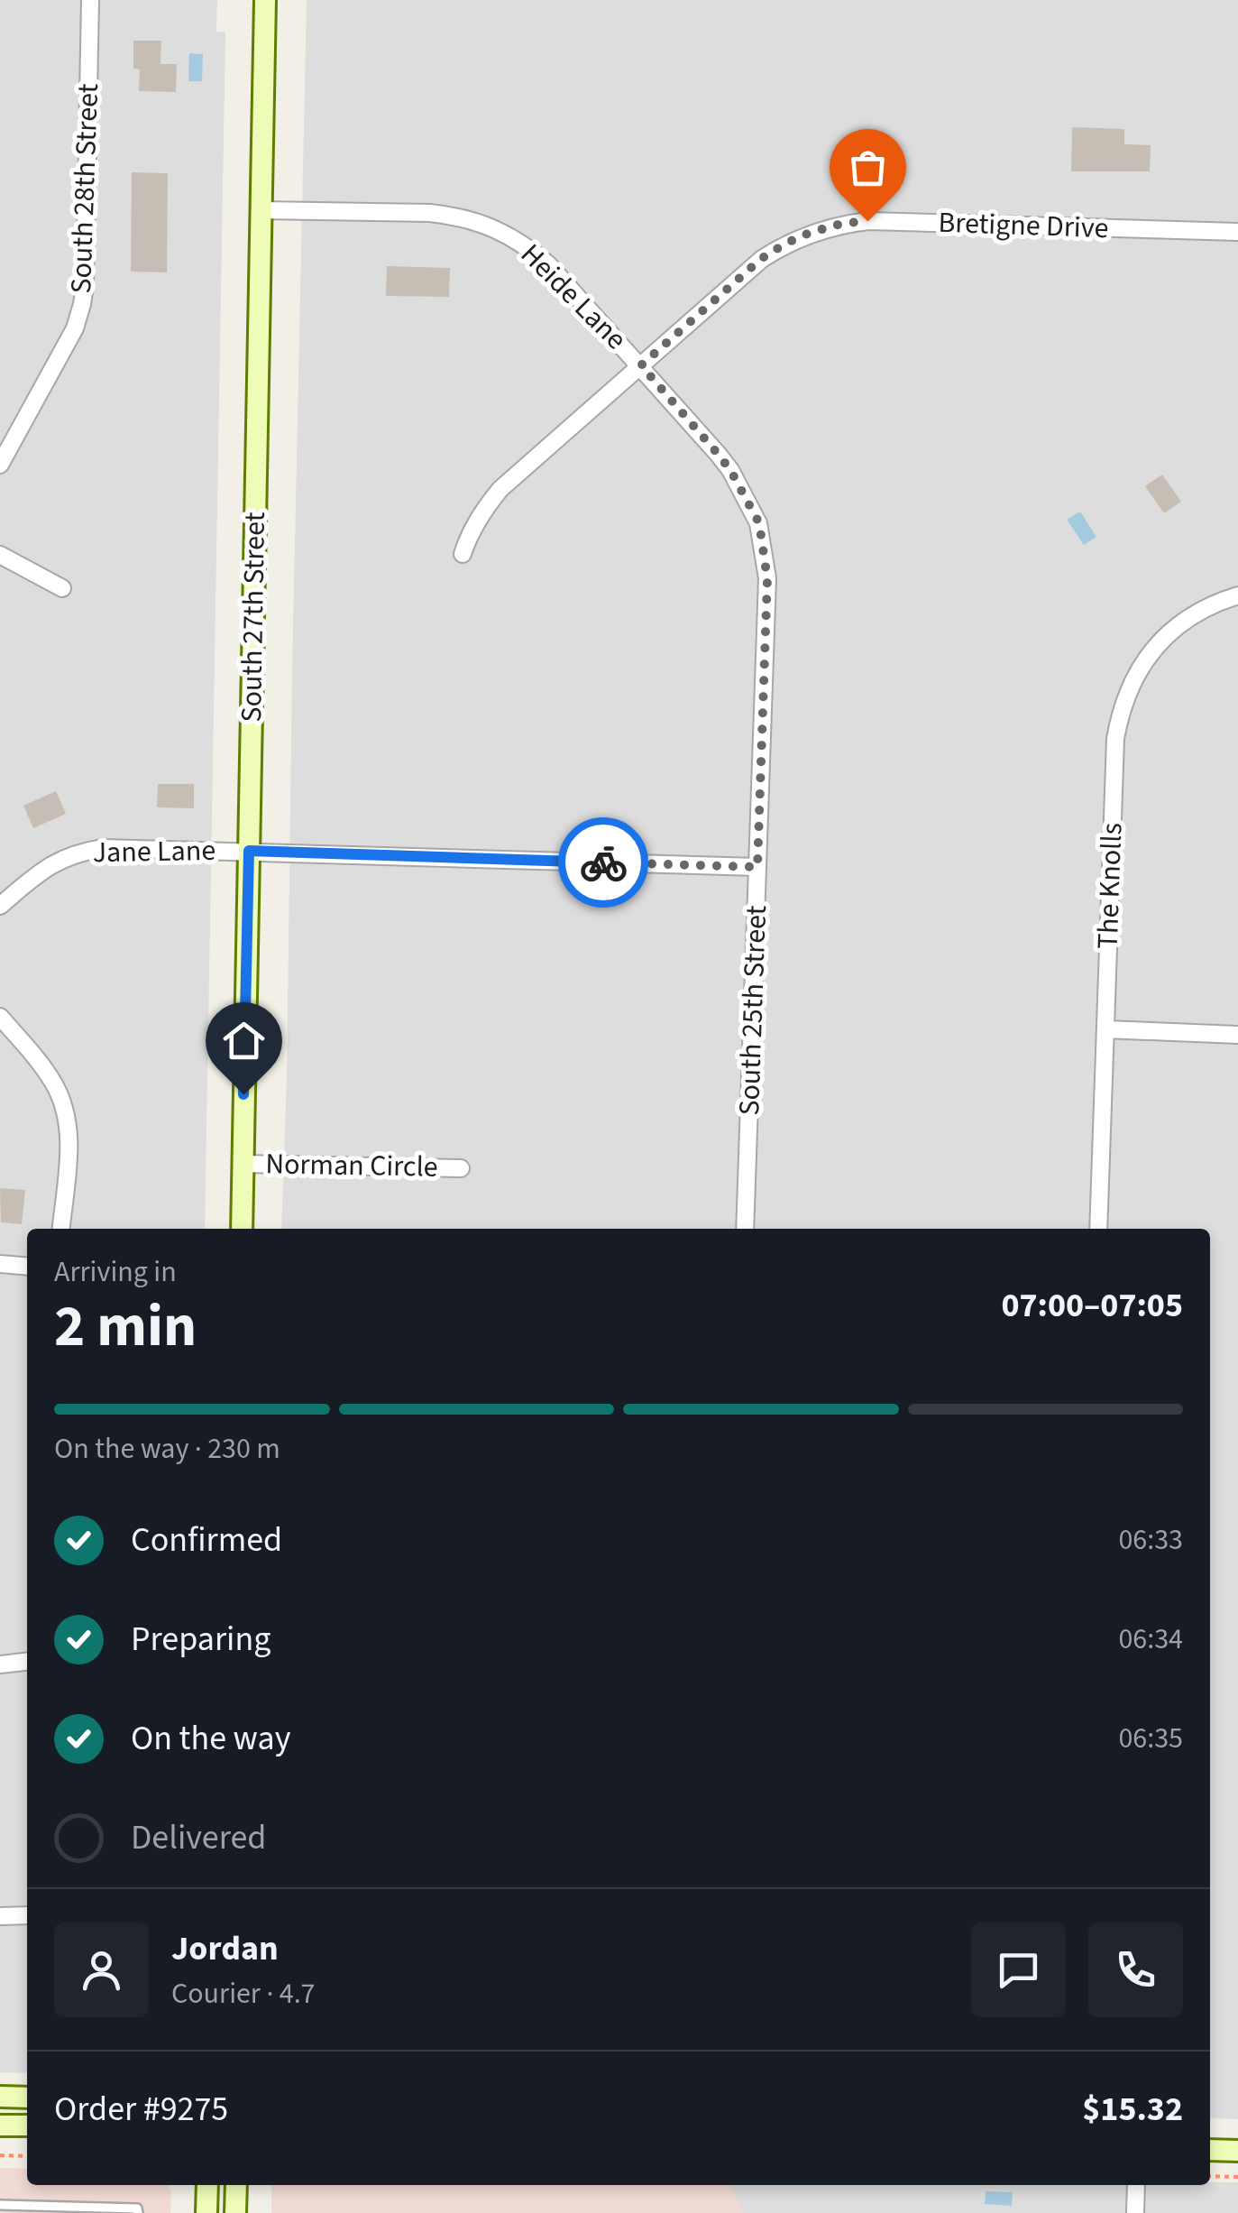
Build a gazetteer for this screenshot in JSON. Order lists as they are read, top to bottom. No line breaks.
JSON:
{"streets":{"main road":["South 27th Street"],"street":["South 28th Street","Bretigne Drive","Heide Lane","Jane Lane","The Knolls","South 25th Street","Norman Circle"]},"crossings":[["Bretigne Drive","Heide Lane"],["Heide Lane","South 27th Street"],["Heide Lane","South 25th Street"],["South 27th Street","Jane Lane"],["South 27th Street","Norman Circle"],["Jane Lane","South 25th Street"]],"page":{"heading":["2 min","Arriving in","07:00–07:05"],"panel":["Jordan","Courier · 4.7","Order #9275","$15.32"],"bar":"On the way · 230 m","list":[["Confirmed","06:33"],["Preparing","06:34"],["On the way","06:35"],"Delivered"]}}
